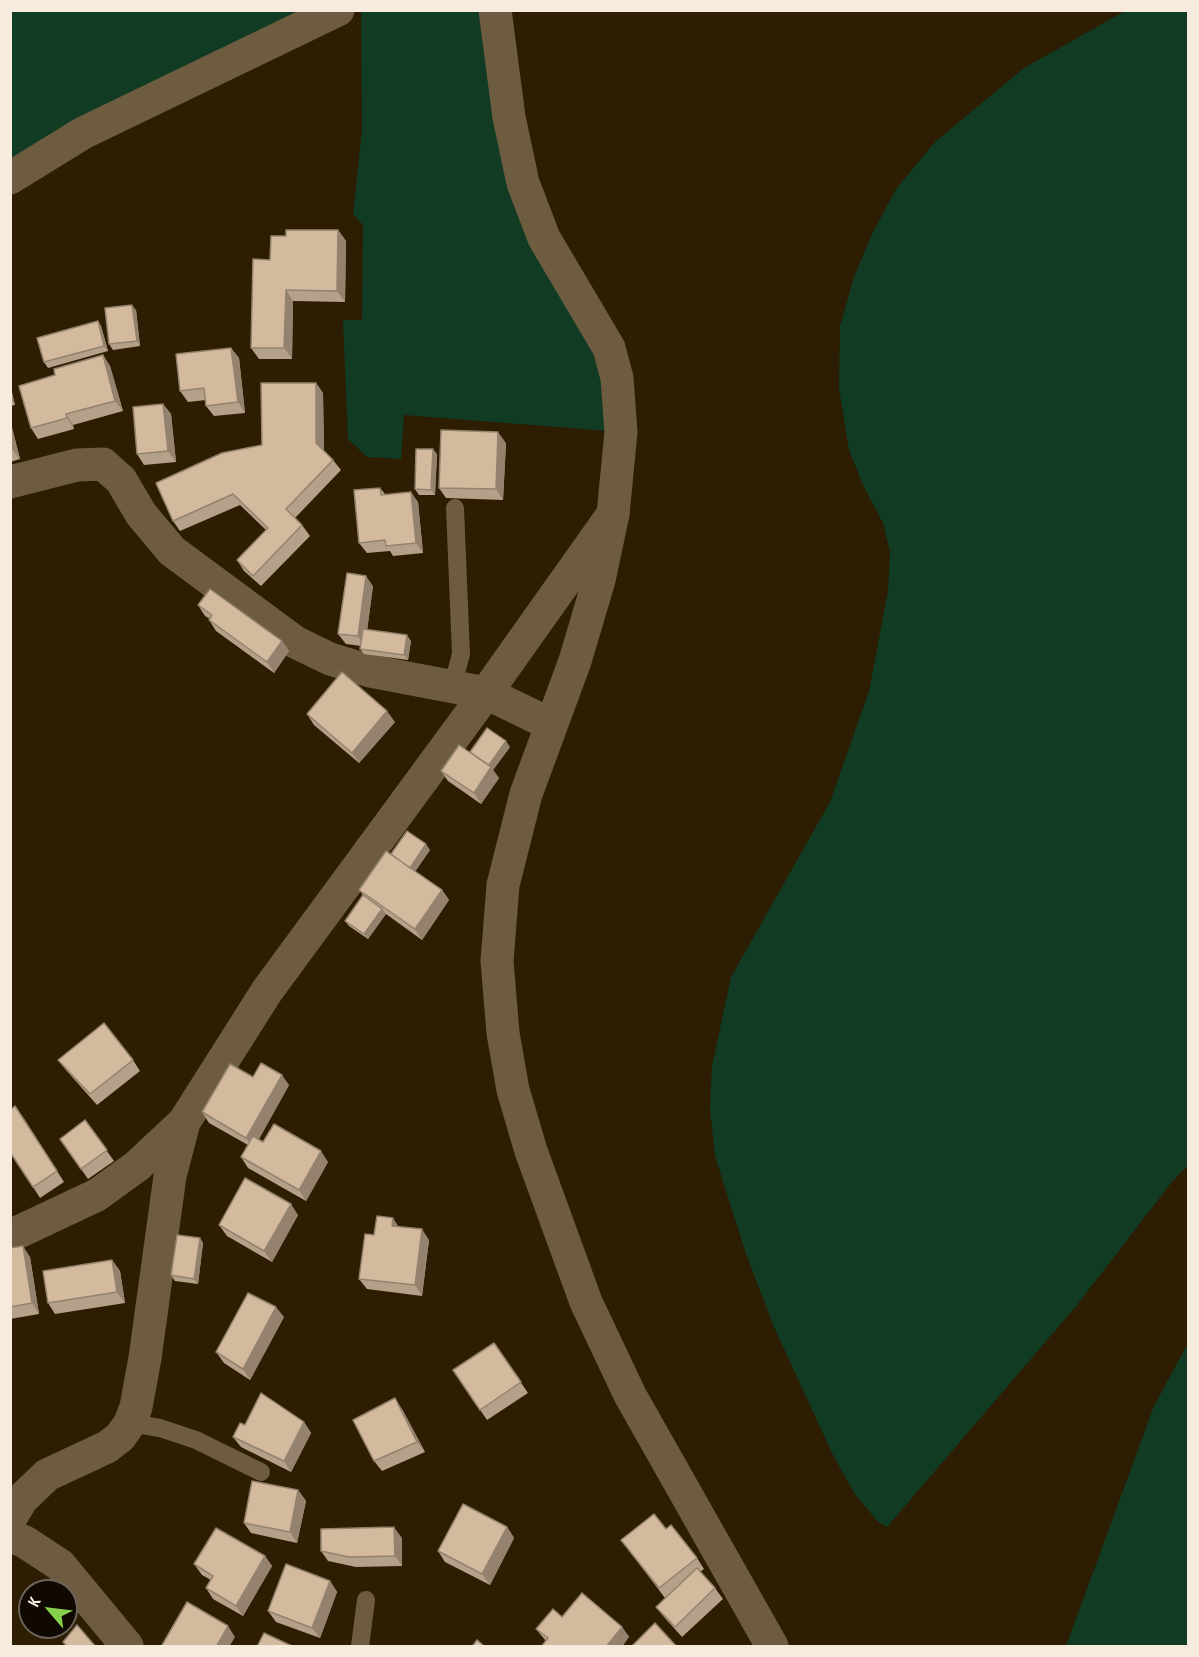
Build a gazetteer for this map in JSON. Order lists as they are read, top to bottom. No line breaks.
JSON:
{"north":"top left"}
